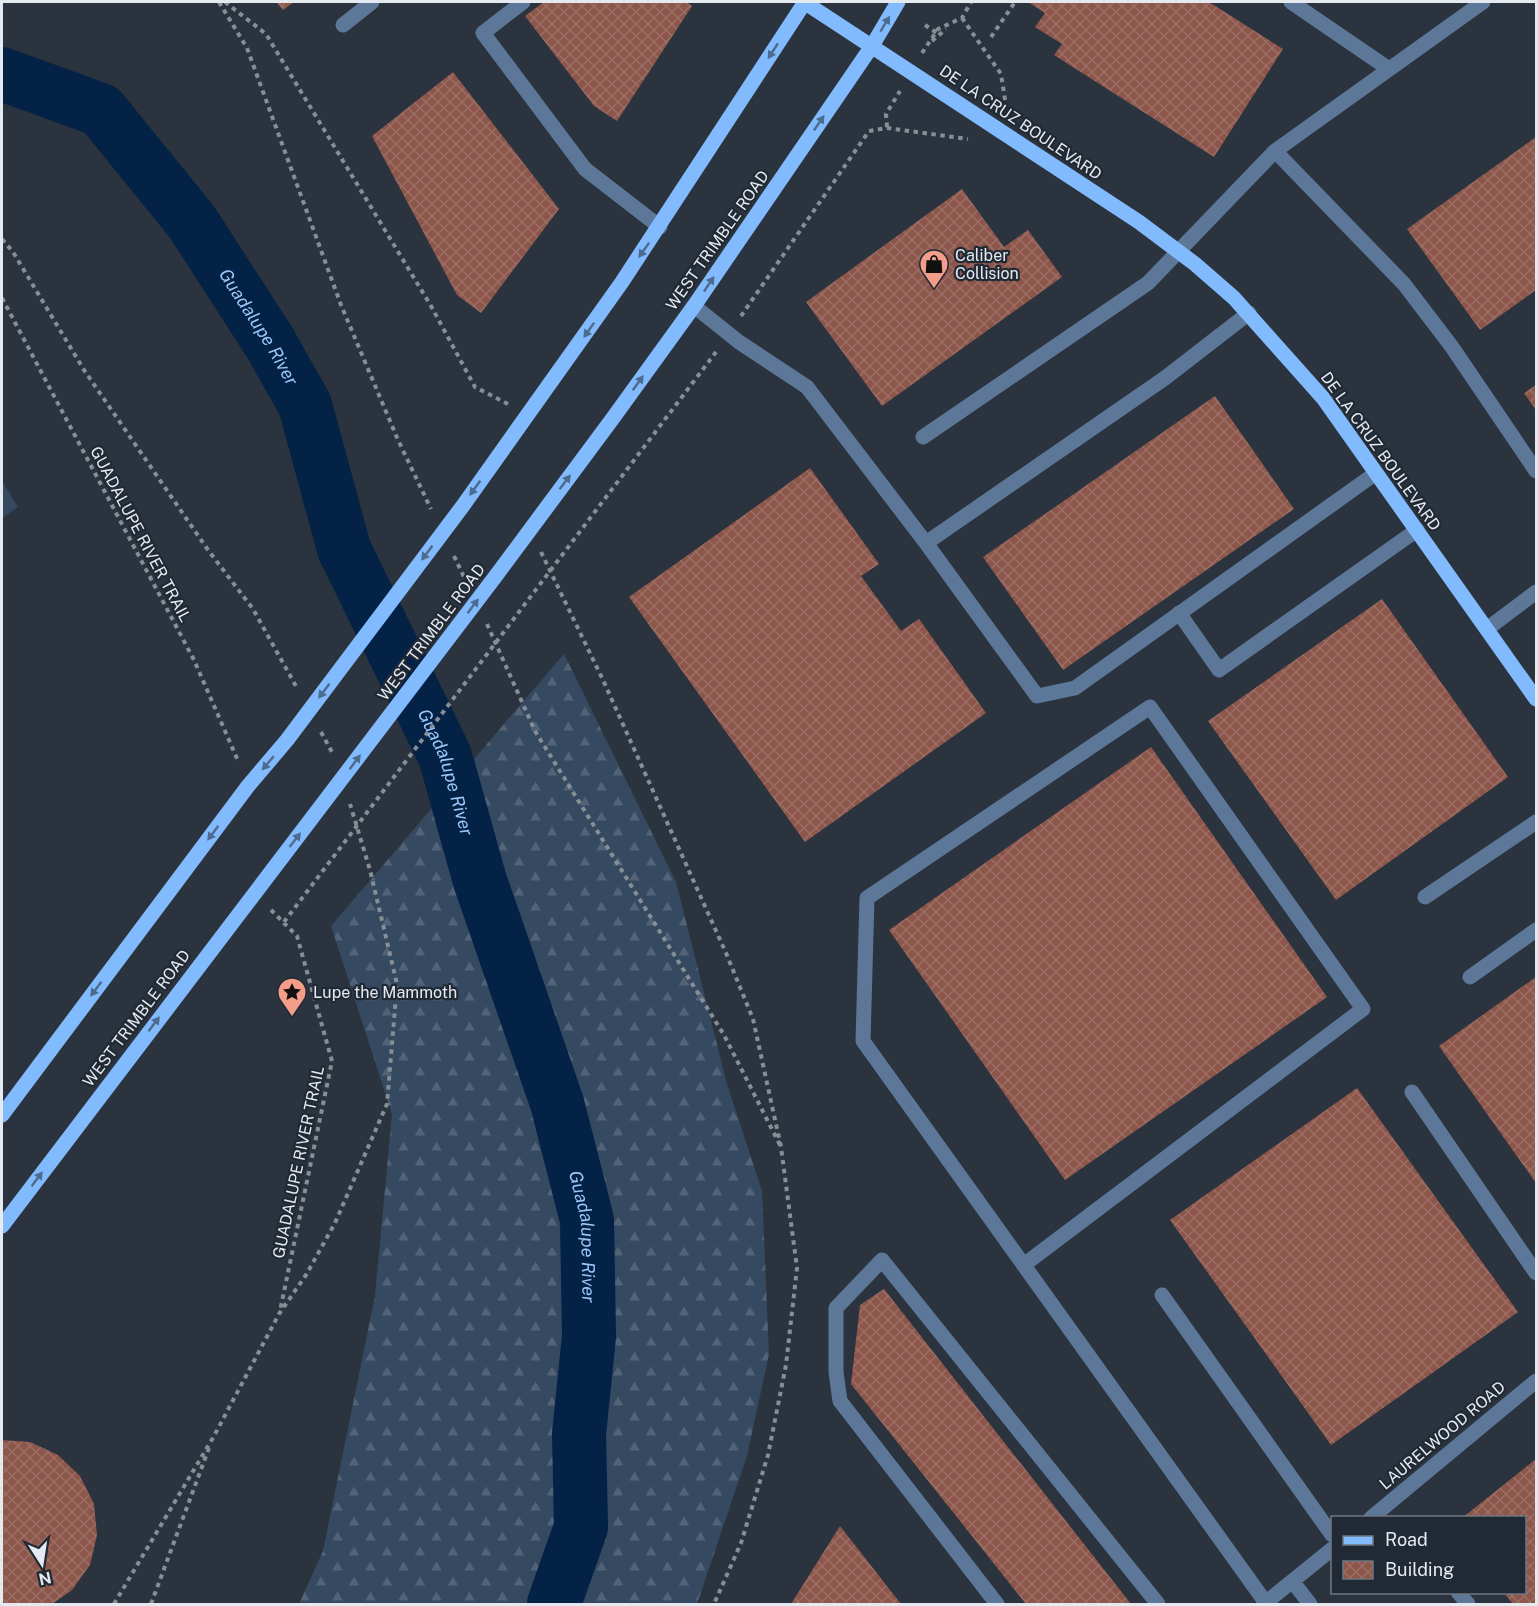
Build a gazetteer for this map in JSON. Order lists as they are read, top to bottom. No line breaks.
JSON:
{"streets":{"main road":["DE LA CRUZ BOULEVARD","WEST TRIMBLE ROAD"],"street":["LAURELWOOD ROAD"],"path":["GUADALUPE RIVER TRAIL"]},"crossings":[["DE LA CRUZ BOULEVARD","WEST TRIMBLE ROAD"],["WEST TRIMBLE ROAD","GUADALUPE RIVER TRAIL"]],"water":["Guadalupe River"],"places":{"shop":["Caliber Collision"],"place":["Lupe the Mammoth"]},"legend":["Road","Building"],"north":"bottom"}
